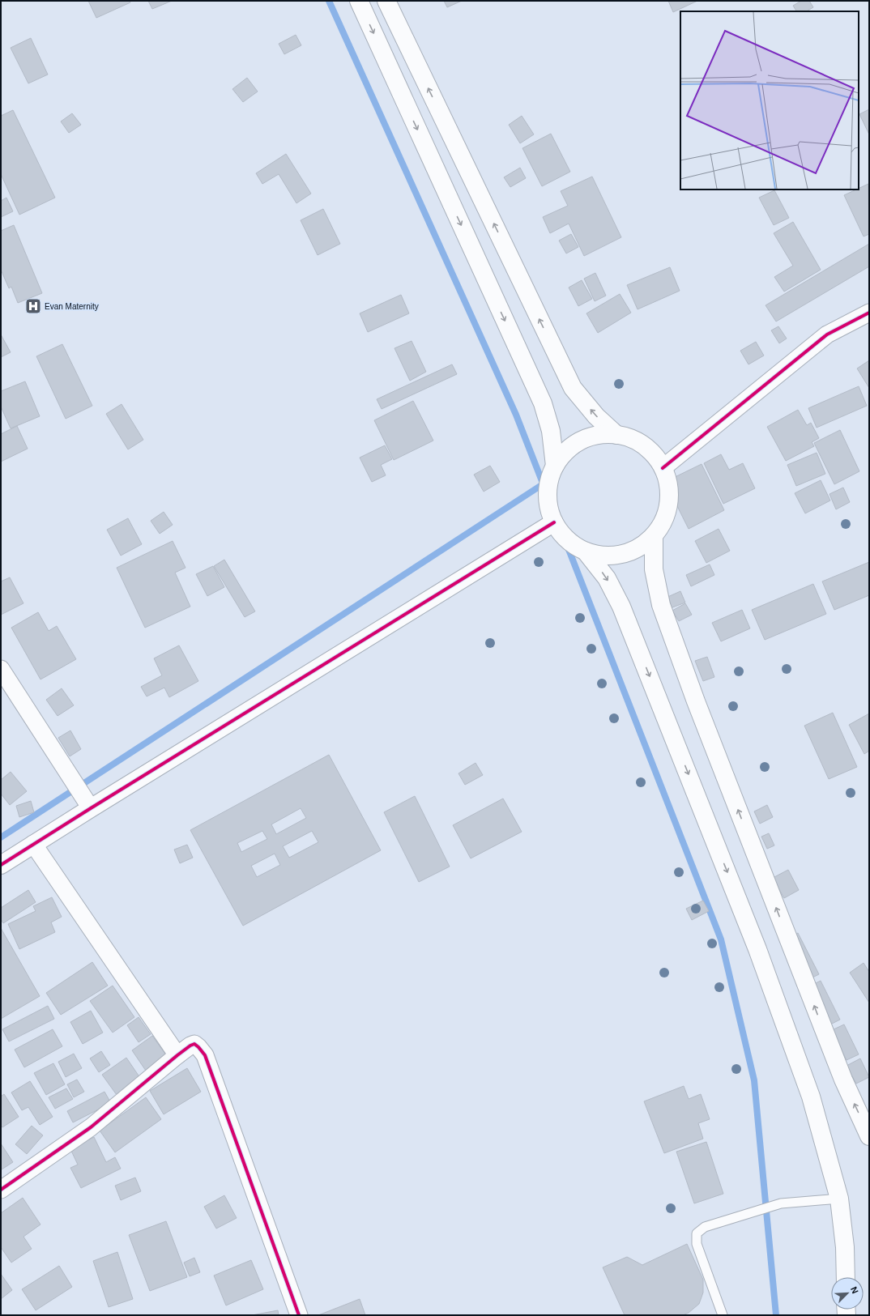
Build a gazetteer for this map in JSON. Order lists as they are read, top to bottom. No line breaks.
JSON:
{"places":{"hospital":["Evan Maternity"]},"north":"top right"}
